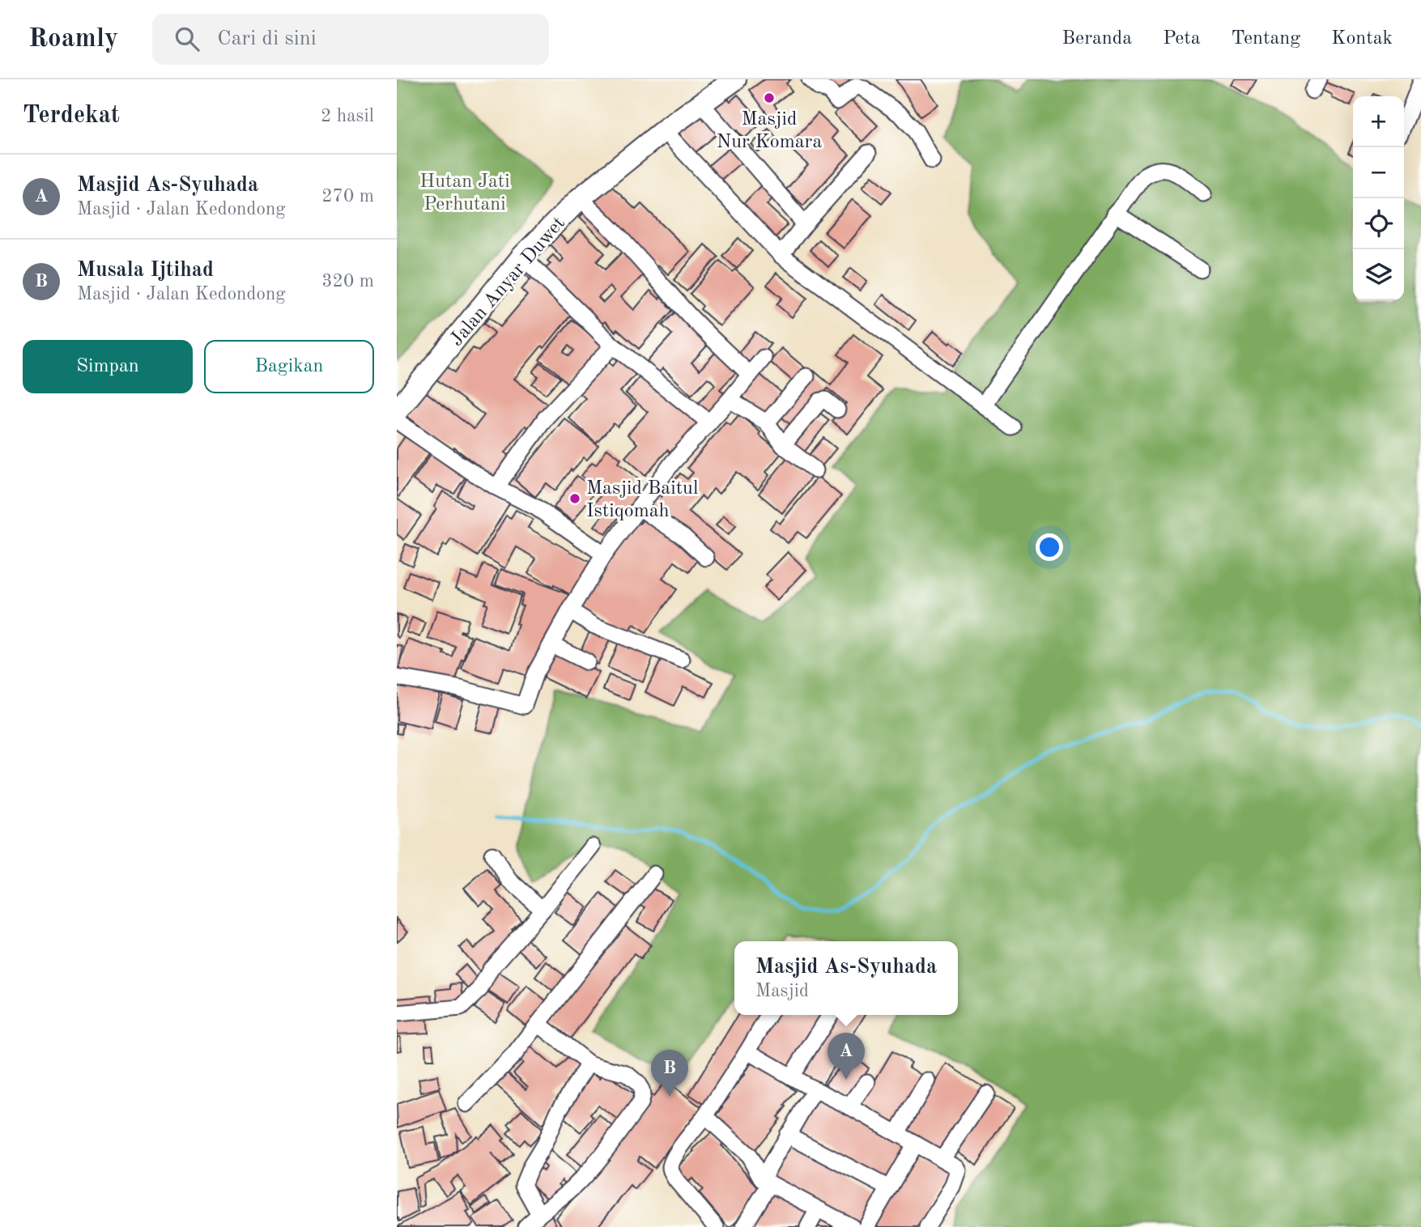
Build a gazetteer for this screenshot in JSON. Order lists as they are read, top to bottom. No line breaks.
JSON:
{"streets":{"street":["Jalan Anyar Duwet"]},"parks":["Hutan Jati Perhutani"],"places":["Masjid Nur Komara","Masjid Baitul Istiqomah"],"page":{"header":"Roamly","search":"Cari di sini","nav":["Beranda","Peta","Tentang","Kontak"],"heading":["Terdekat","2 hasil"],"map_buttons":["+","−"],"list":[{"mark":"A","name":"Masjid As-Syuhada","note":"Masjid · Jalan Kedondong","value":"270 m"},{"mark":"B","name":"Musala Ijtihad","note":"Masjid · Jalan Kedondong","value":"320 m"}],"buttons":["Simpan","Bagikan"],"popup":["Masjid As-Syuhada","Masjid"],"pins":["A","B"]}}
